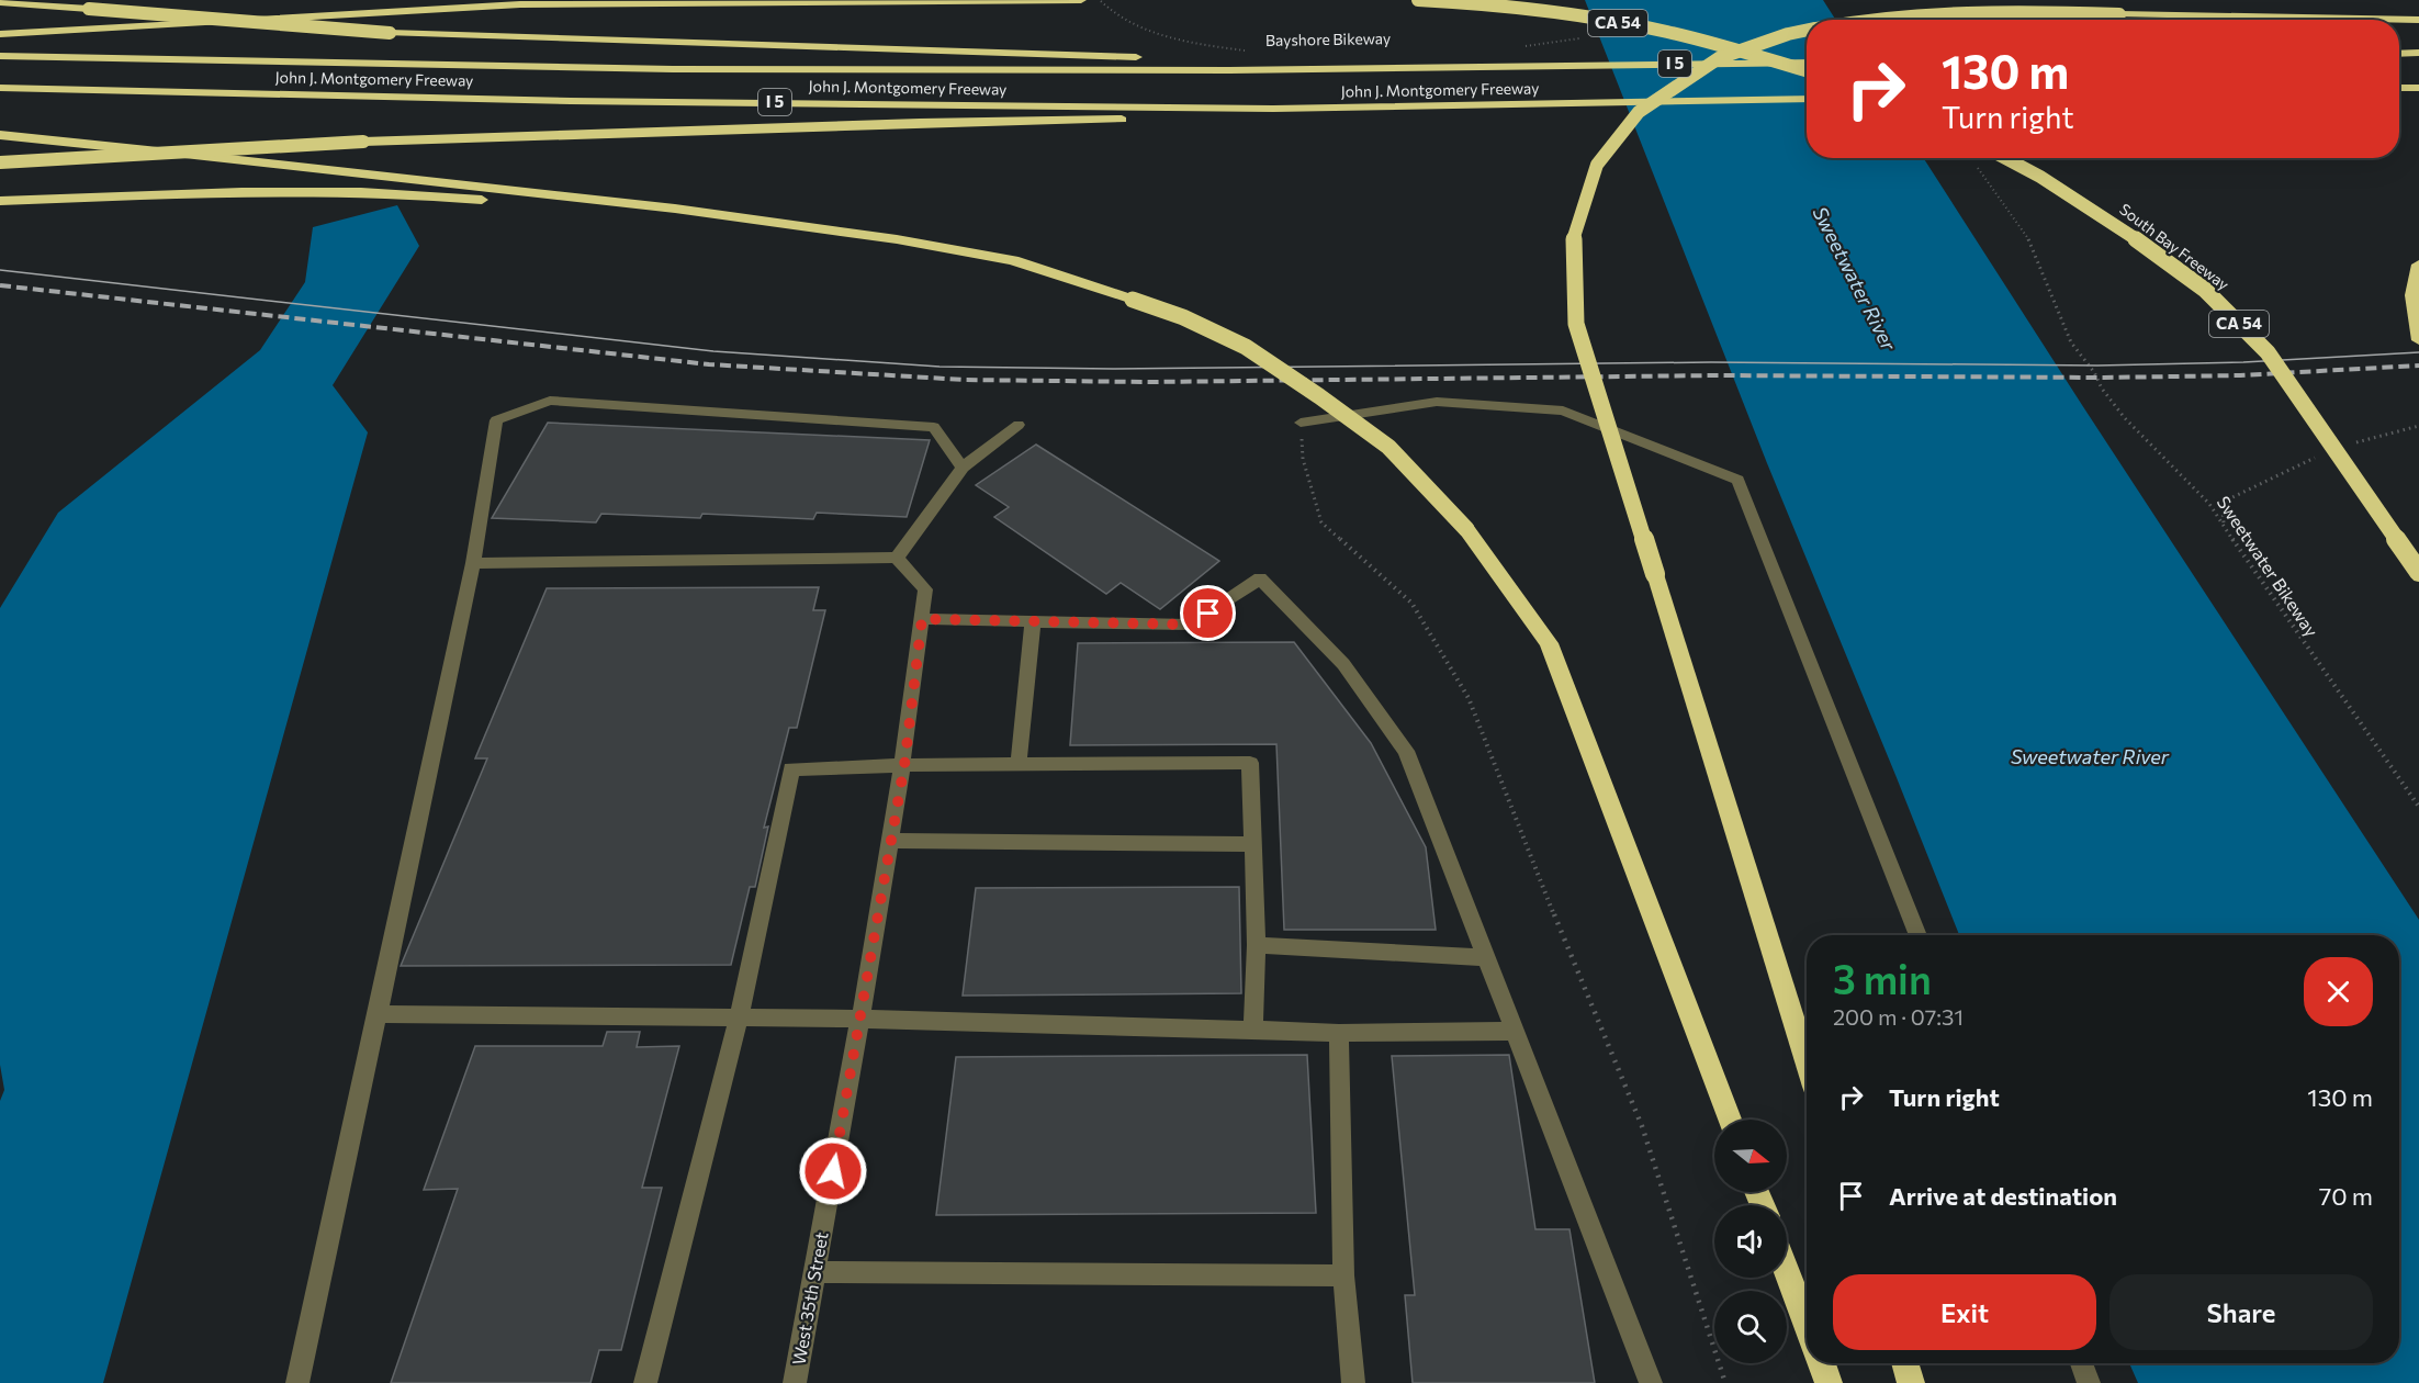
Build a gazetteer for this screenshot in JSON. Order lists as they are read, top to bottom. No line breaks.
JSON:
{"streets":{"highway":["CA 54","I 5","John J. Montgomery Freeway","South Bay Freeway"],"street":["West 35th Street"],"path":["Bayshore Bikeway","Sweetwater Bikeway"]},"water":["Sweetwater River"],"north":"right","page":{"turn":["130 m","Turn right"],"heading":["3 min","200 m · 07:31"],"list":[{"name":"Turn right","value":"130 m"},{"name":"Arrive at destination","value":"70 m"}],"buttons":["Exit","Share"]}}
